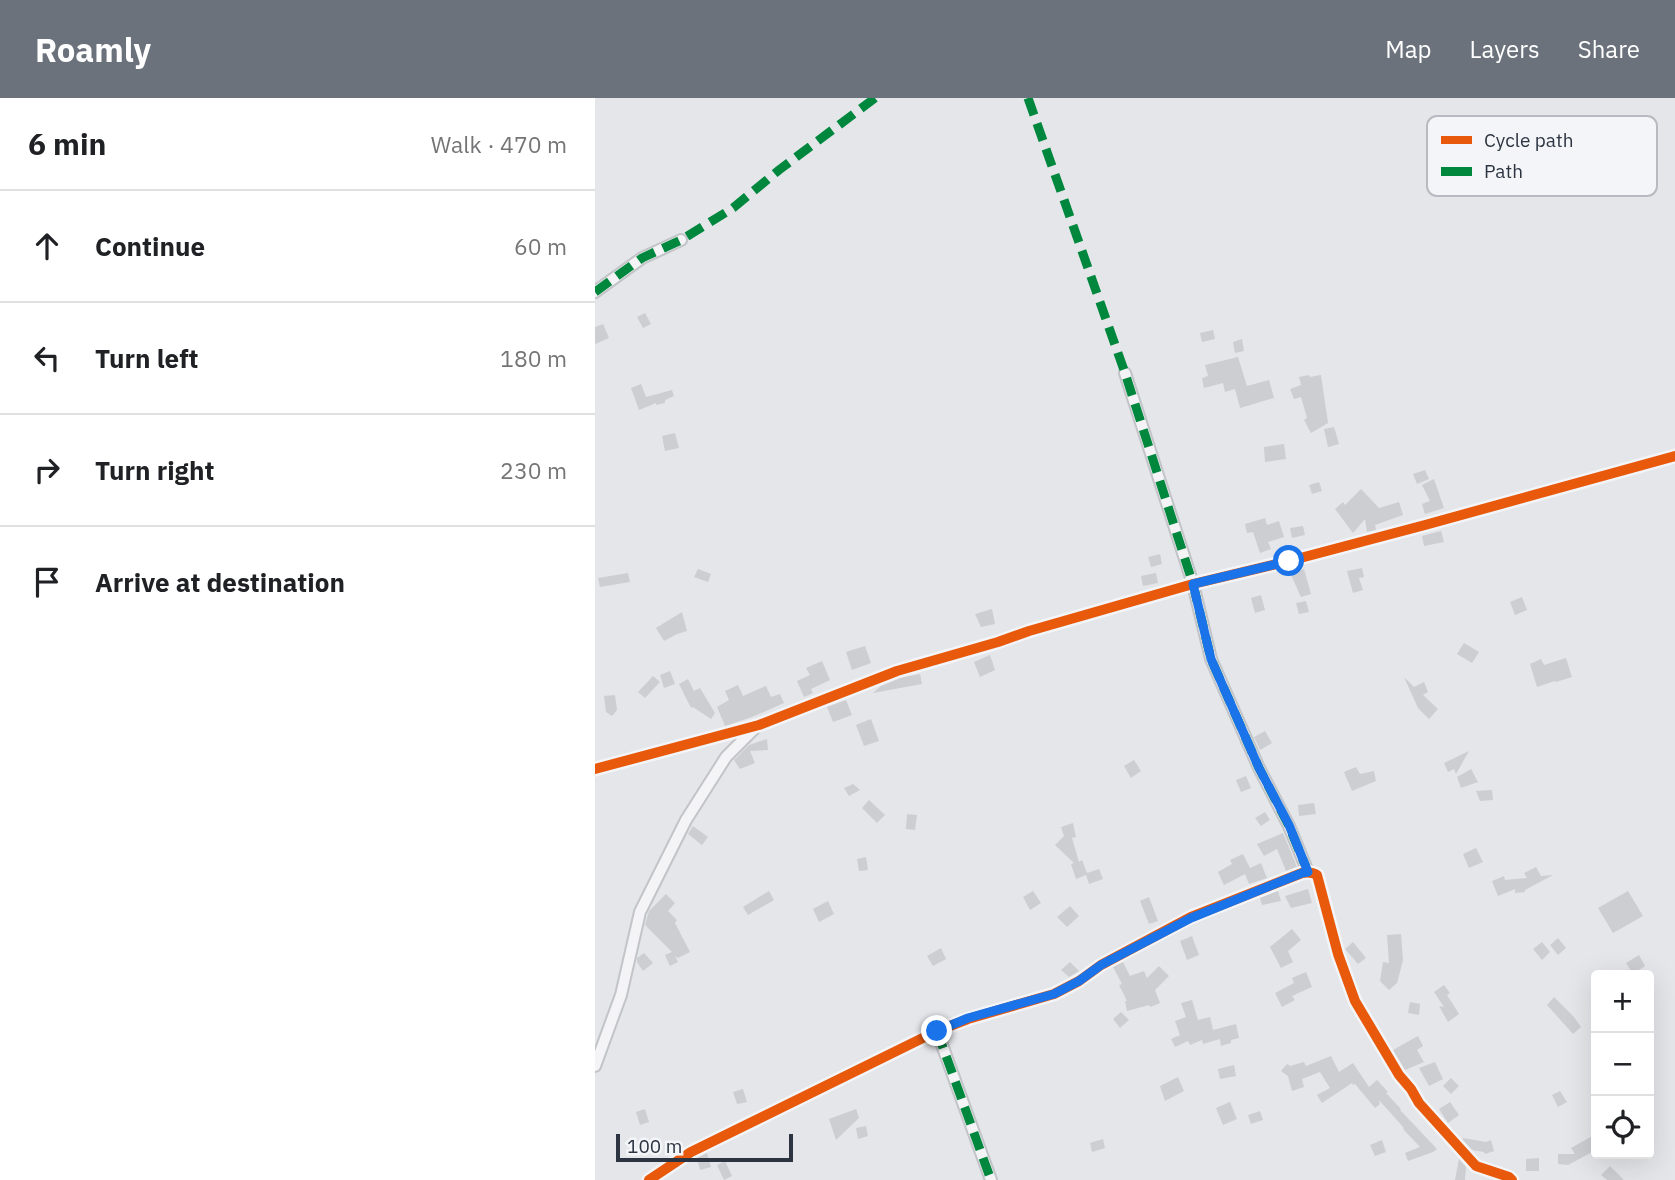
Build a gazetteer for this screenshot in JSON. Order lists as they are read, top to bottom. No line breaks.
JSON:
{"legend":["Cycle path","Path"],"scale_bar":"100 m","page":{"header":"Roamly","nav":["Map","Layers","Share"],"heading":["6 min","Walk · 470 m"],"list":[["Continue","60 m"],["Turn left","180 m"],["Turn right","230 m"],"Arrive at destination"],"map_buttons":["+","−"],"scale":"100 m"}}
